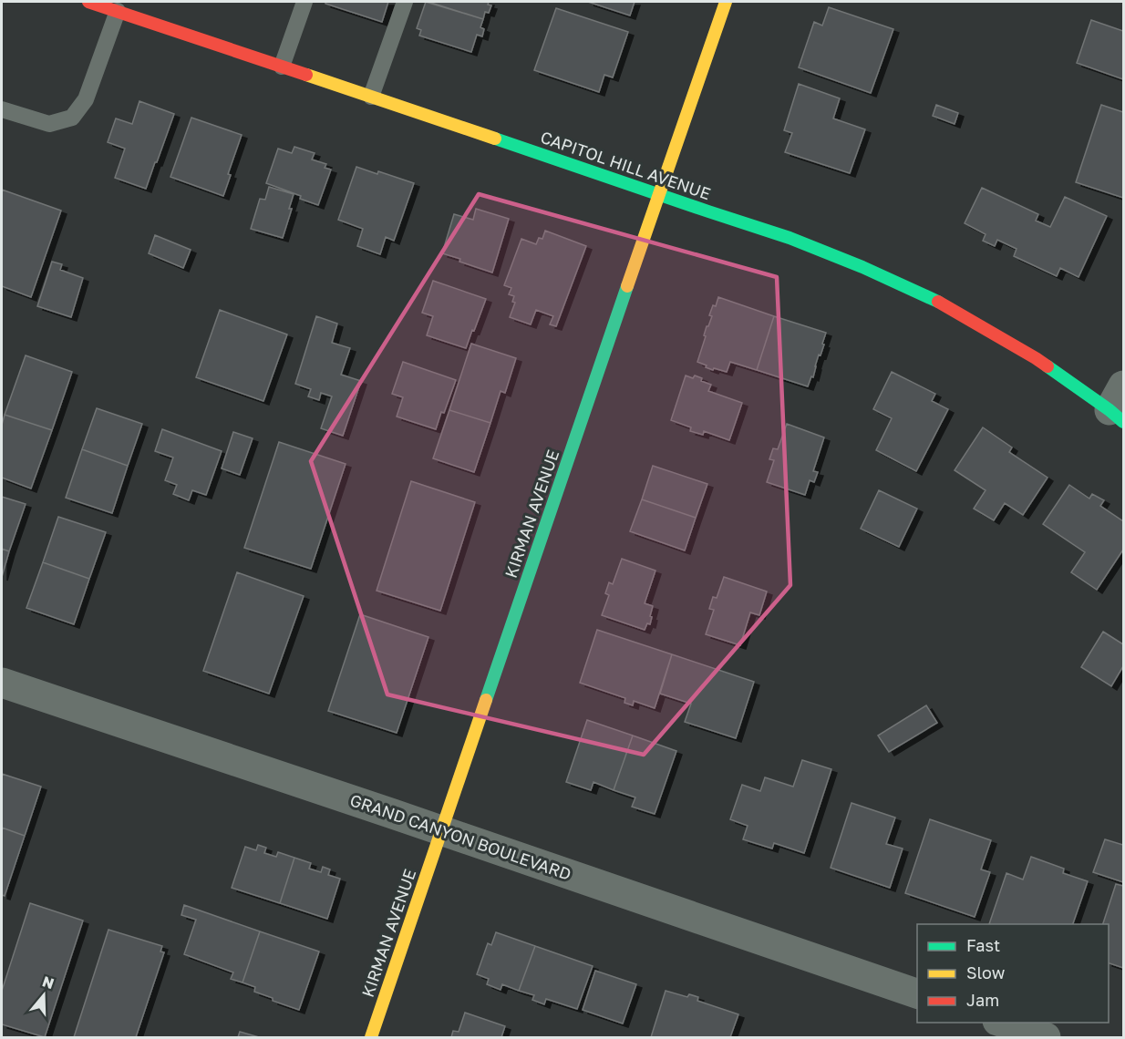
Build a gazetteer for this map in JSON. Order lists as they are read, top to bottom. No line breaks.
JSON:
{"streets":{"street":["CAPITOL HILL AVENUE","KIRMAN AVENUE","GRAND CANYON BOULEVARD"]},"crossings":[["CAPITOL HILL AVENUE","KIRMAN AVENUE"],["KIRMAN AVENUE","GRAND CANYON BOULEVARD"]],"legend":["Fast","Slow","Jam"],"north":"top"}
